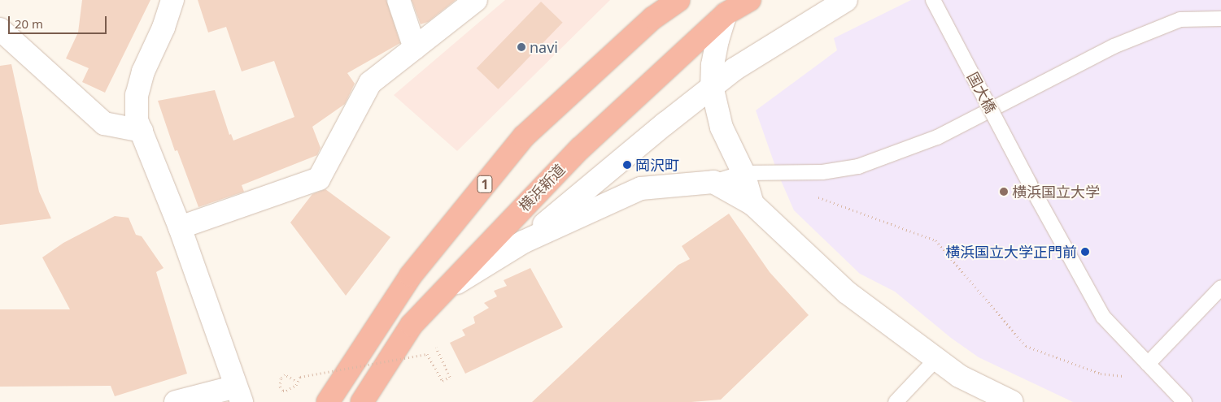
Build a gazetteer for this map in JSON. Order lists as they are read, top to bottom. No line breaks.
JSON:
{"streets":{"highway":["1","横浜新道"],"lane":["国大橋"]},"places":["navi","岡沢町","横浜国立大学","横浜国立大学正門前"],"scale_bar":"20 m"}
